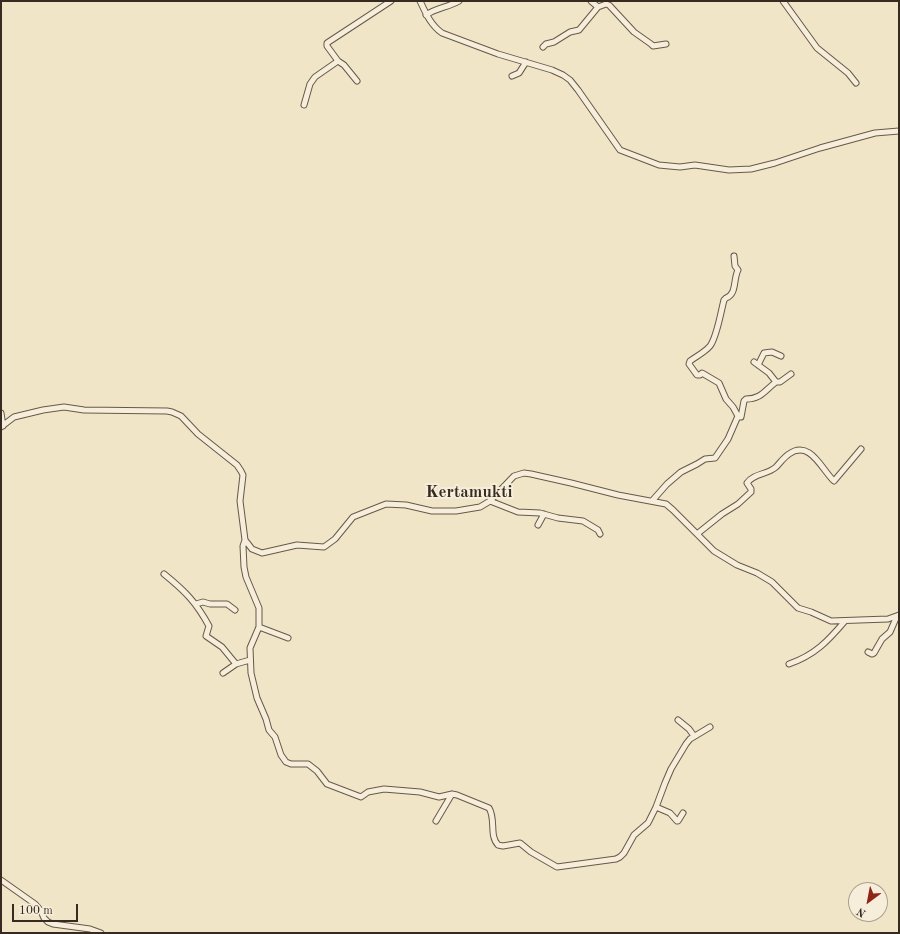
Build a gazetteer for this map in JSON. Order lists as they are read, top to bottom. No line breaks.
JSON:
{"districts":["Kertamukti"],"scale_bar":"100 m","north":"bottom left"}
